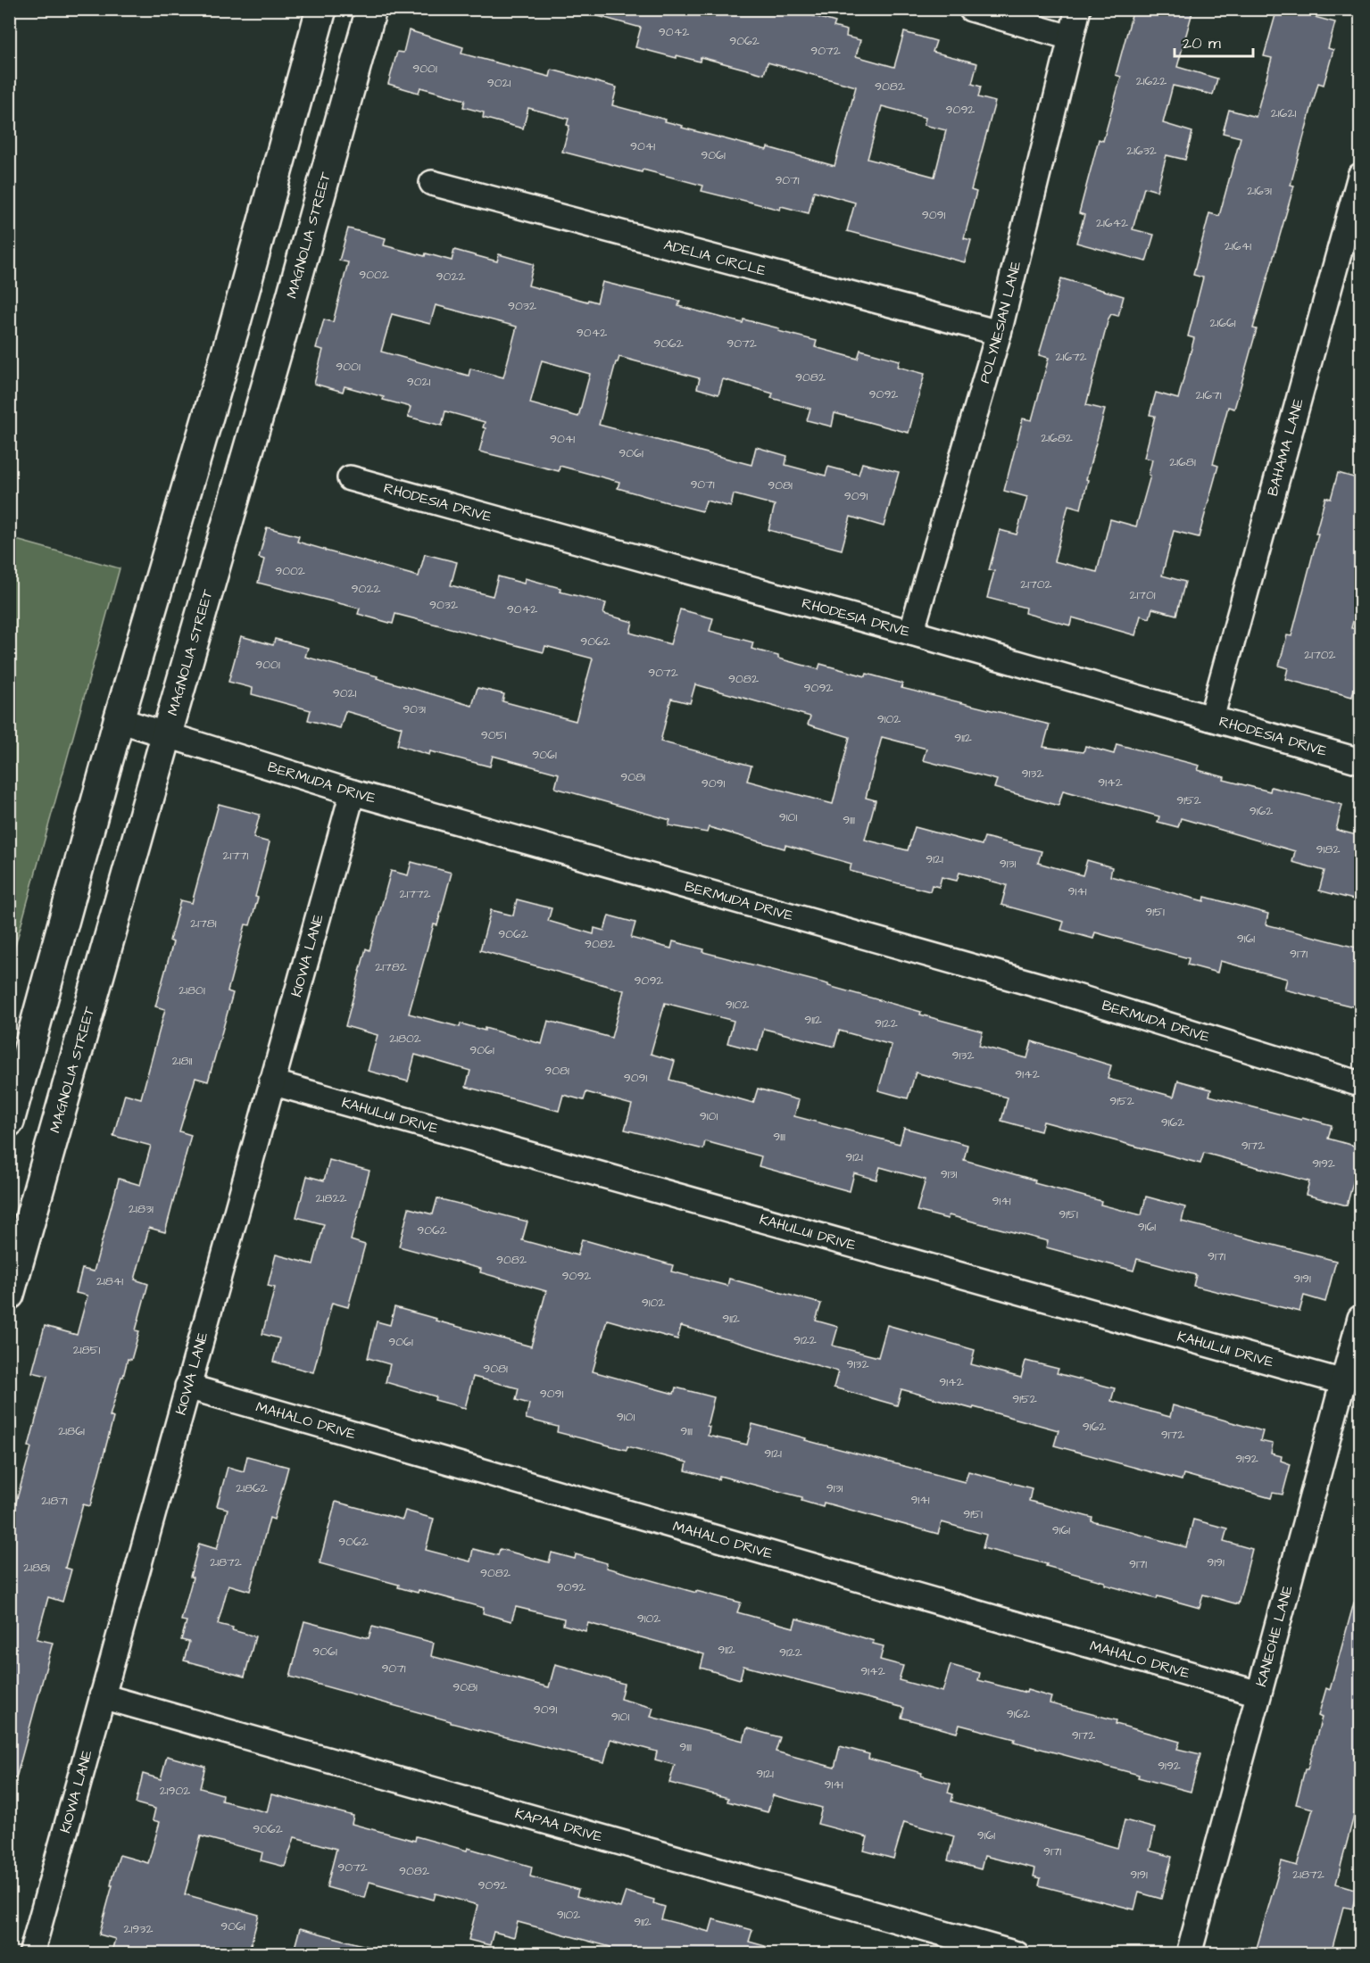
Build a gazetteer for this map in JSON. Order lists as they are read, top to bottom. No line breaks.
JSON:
{"streets":{"main road":["MAGNOLIA STREET"],"street":["ADELIA CIRCLE","POLYNESIAN LANE","BAHAMA LANE","RHODESIA DRIVE","BERMUDA DRIVE","KIOWA LANE","KAHULUI DRIVE","MAHALO DRIVE","KANEOHE LANE","KAPAA DRIVE"]},"crossings":[["MAGNOLIA STREET","BERMUDA DRIVE"],["ADELIA CIRCLE","POLYNESIAN LANE"],["POLYNESIAN LANE","RHODESIA DRIVE"],["BAHAMA LANE","RHODESIA DRIVE"],["BERMUDA DRIVE","KIOWA LANE"],["KIOWA LANE","KAHULUI DRIVE"],["KIOWA LANE","MAHALO DRIVE"],["KIOWA LANE","KAPAA DRIVE"],["KAHULUI DRIVE","KANEOHE LANE"],["MAHALO DRIVE","KANEOHE LANE"]],"house_numbers":["9042","9062","9072","9001","21622","9021","9082","9092","21621","9041","21632","9061","9071","21631","9091","21642","21641","9002","9022","9032","21661","9042","9062","9072","21672","9001","9082","9021","9092","21671","21682","9041","9061","21681","9071","9081","9091","9002","21702","9022","21701","9032","9042","9062","21702","9001","9072","9082","9092","9021","9031","9102","9051","9112","9061","9132","9081","9142","9091","9152","9162","9101","9111","9182","21771","9121","9131","9141","21772","9151","21781","9062","9161","9082","9171","21782","9092","21801","9102","9112","9122","21802","9061","9132","21811","9081","9142","9091","9152","9101","9162","9111","9172","9121","9192","9131","21822","9141","21831","9151","9161","9062","9171","9082","9092","9191","21841","9102","9112","9122","9061","21851","9132","9081","9142","9091","9152","9101","9162","21861","9111","9172","9121","9192","21862","9131","9141","21871","9151","9161","9062","21872","9191","9171","21881","9082","9092","9102","9112","9061","9122","9071","9142","9081","9091","9162","9101","9172","9111","9192","9121","9141","21902","9062","9161","9171","9072","9082","9191","21872","9092","9102","9112","9061","21932"],"scale_bar":"20 m"}
